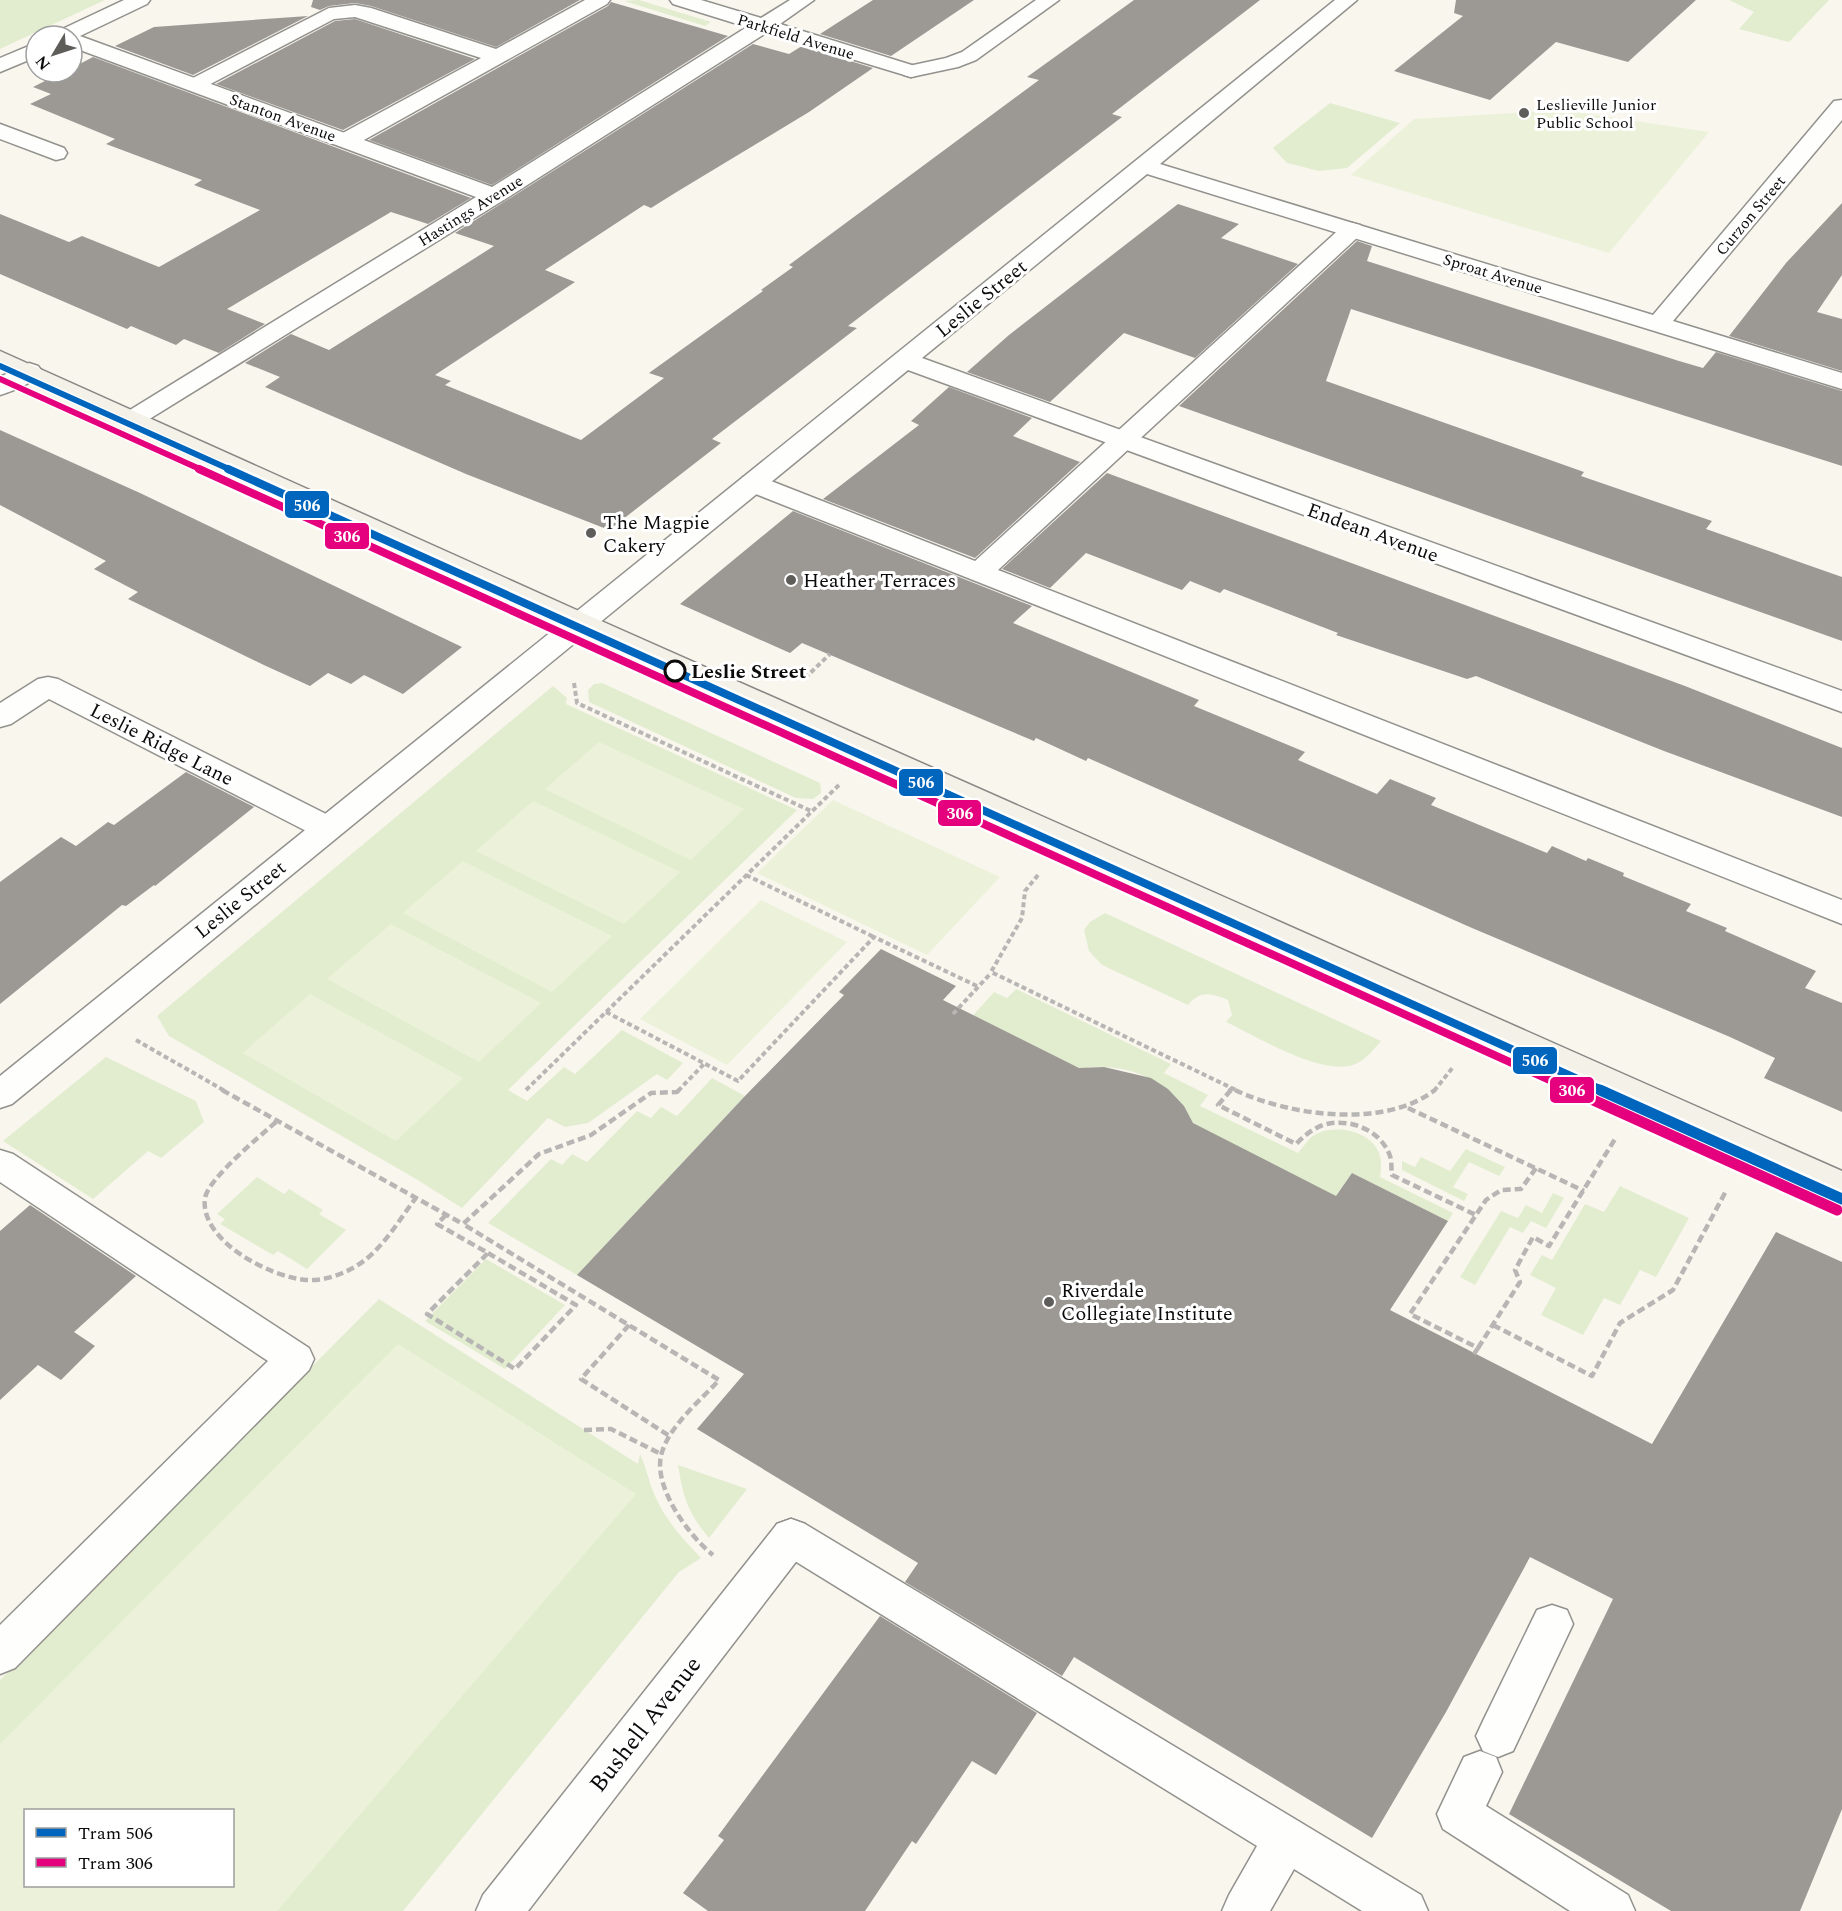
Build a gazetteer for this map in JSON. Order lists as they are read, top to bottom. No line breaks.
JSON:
{"streets":{"street":["Parkfield Avenue","Stanton Avenue","Hastings Avenue","Curzon Street","Sproat Avenue","Leslie Street","Endean Avenue","Leslie Ridge Lane","Bushell Avenue"]},"crossings":[["Parkfield Avenue","Hastings Avenue"],["Stanton Avenue","Hastings Avenue"],["Curzon Street","Sproat Avenue"],["Sproat Avenue","Leslie Street"],["Leslie Street","Endean Avenue"],["Leslie Street","Leslie Ridge Lane"]],"places":["Leslieville Junior Public School","The Magpie Cakery","Heather Terraces","Leslie Street","Riverdale Collegiate Institute"],"lines":["tram line 506","tram line 306"],"legend":["Tram 506","Tram 306"],"north":"bottom left"}
